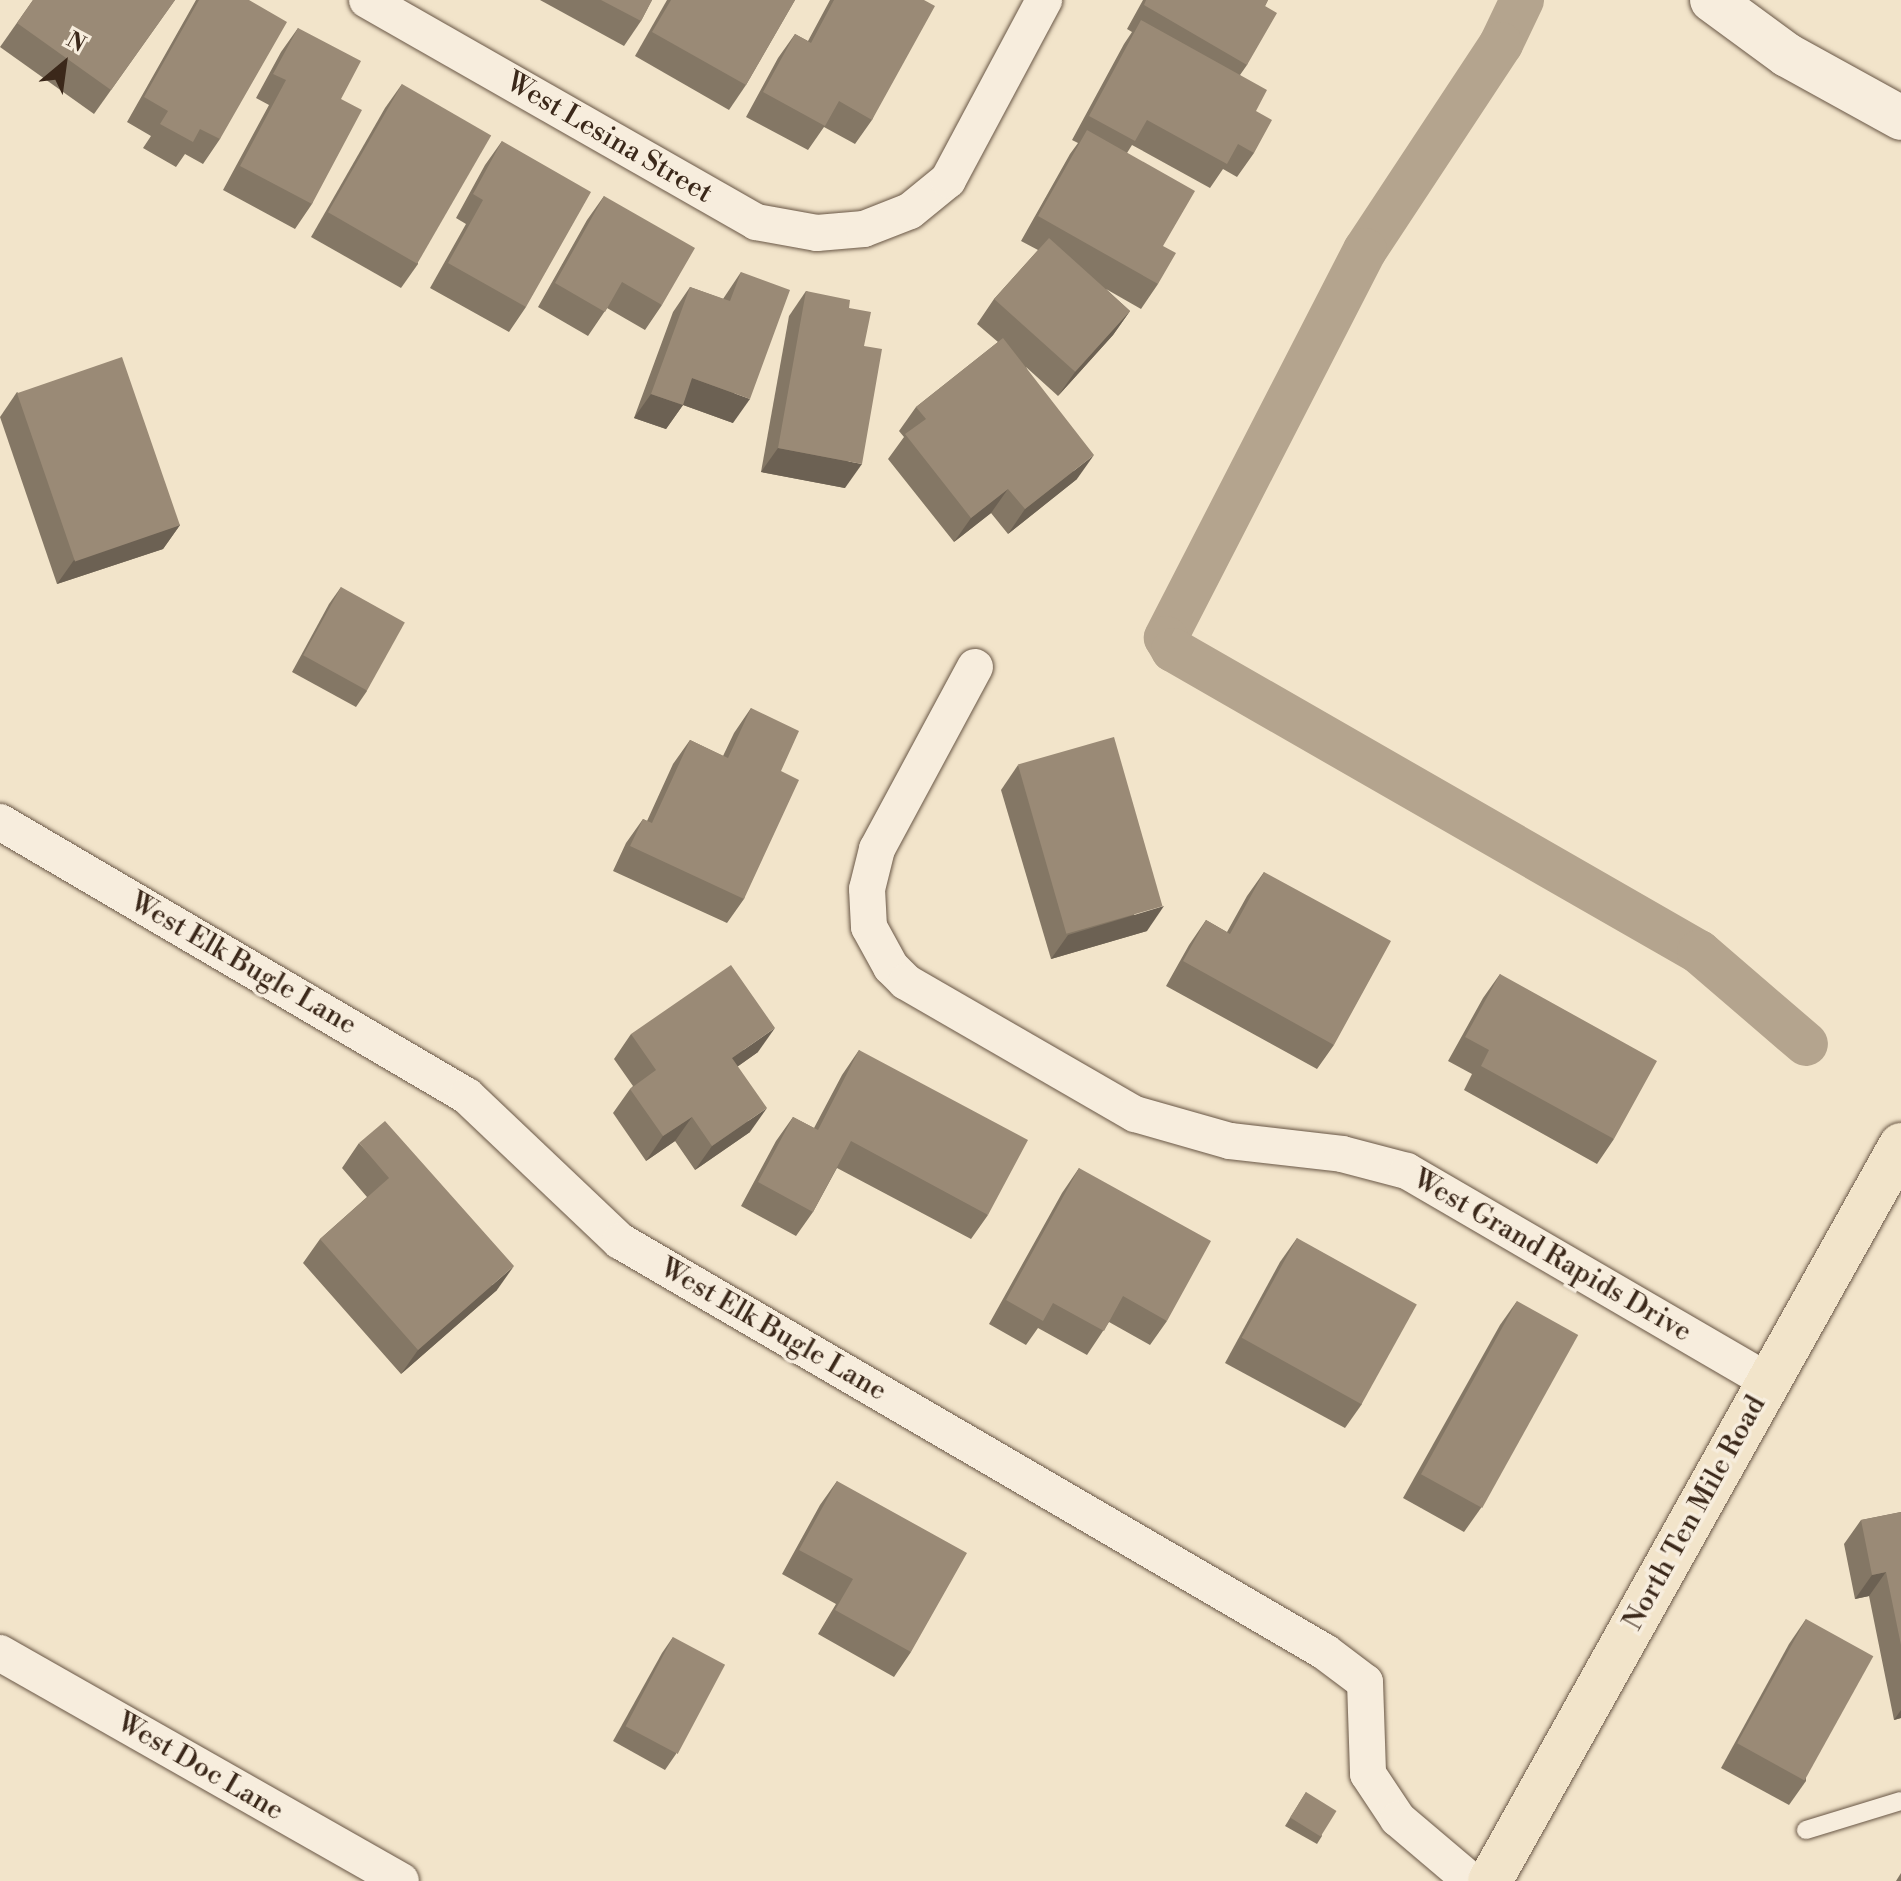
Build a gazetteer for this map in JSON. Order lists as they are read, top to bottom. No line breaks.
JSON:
{"streets":{"main road":["North Ten Mile Road"],"street":["West Lesina Street","West Elk Bugle Lane","West Grand Rapids Drive","West Doc Lane"]},"crossings":[["West Grand Rapids Drive","North Ten Mile Road"]],"north":"top right"}
